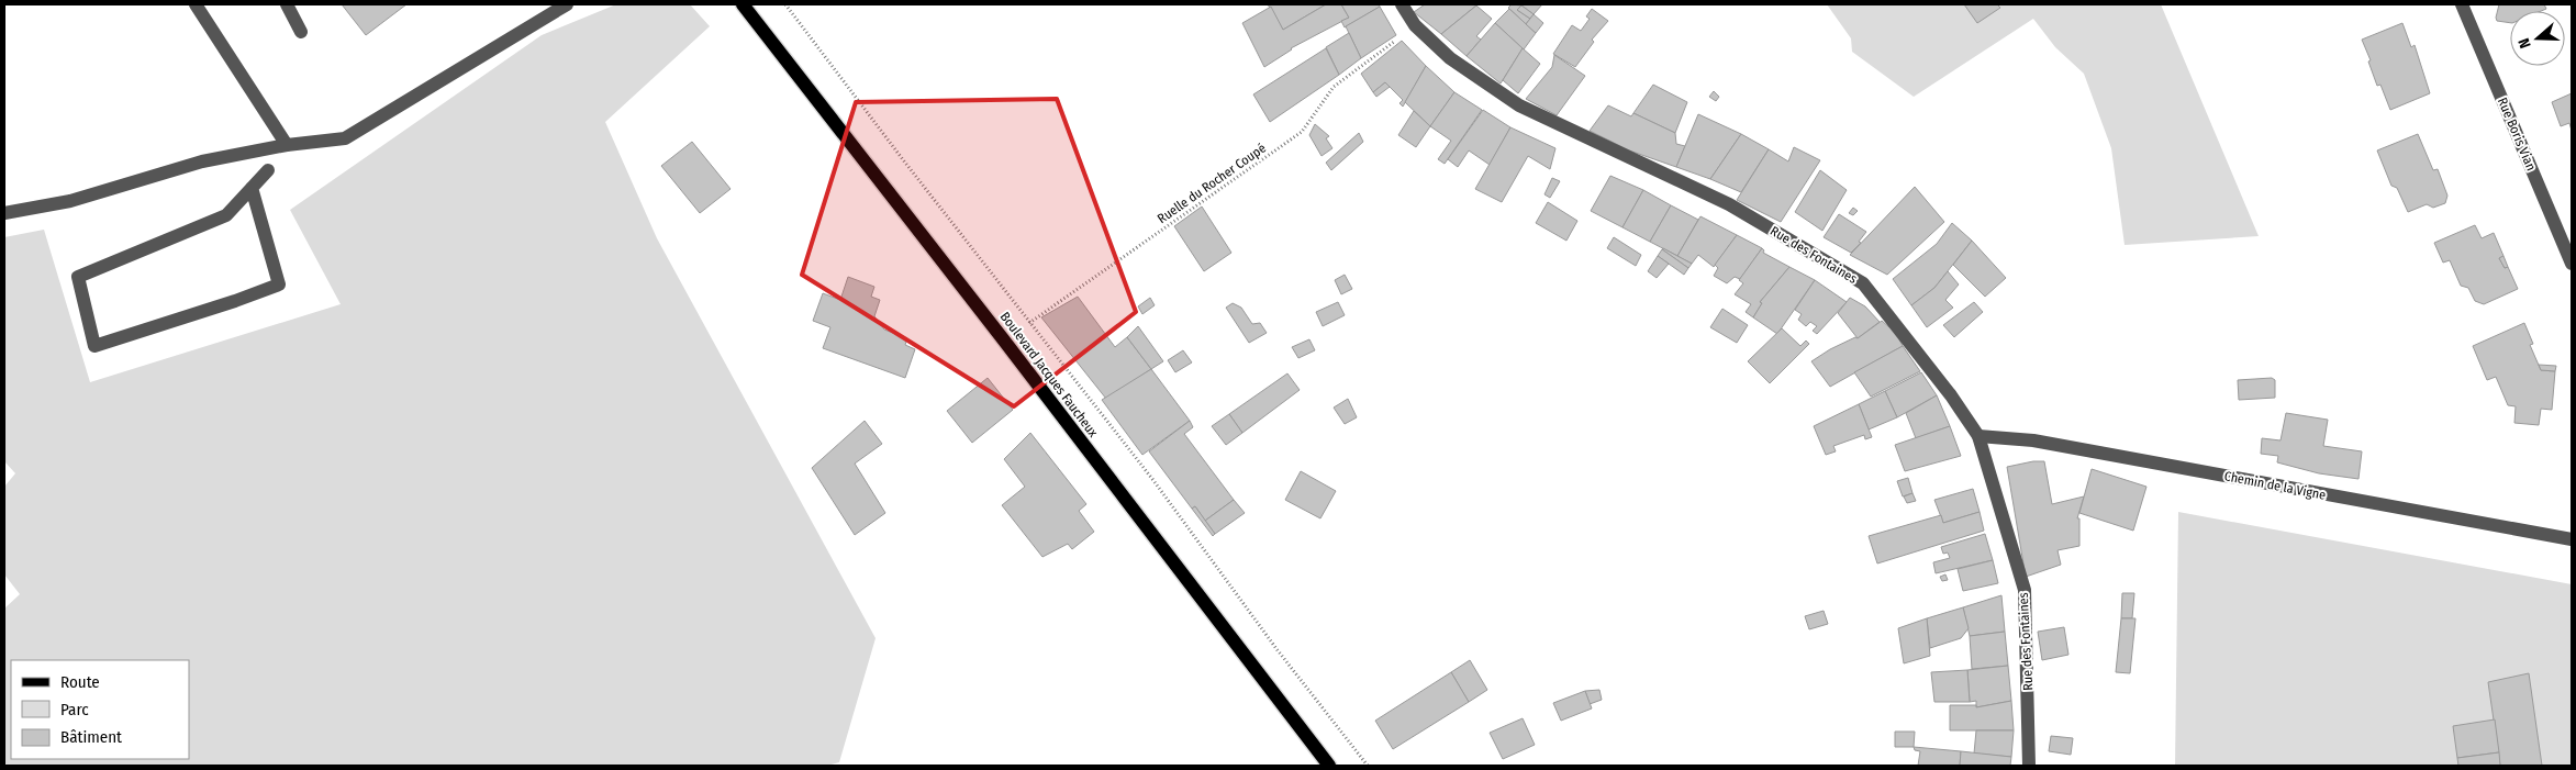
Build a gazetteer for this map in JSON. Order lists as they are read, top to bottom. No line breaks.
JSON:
{"streets":{"main road":["Boulevard Jacques Faucheux"],"street":["Rue Boris Vian","Rue des Fontaines","Chemin de la Vigne"],"path":["Ruelle du Rocher Coupé"]},"crossings":[["Ruelle du Rocher Coupé","Rue des Fontaines"],["Ruelle du Rocher Coupé","Boulevard Jacques Faucheux"],["Rue des Fontaines","Chemin de la Vigne"]],"legend":["Route","Parc","Bâtiment"],"north":"left"}
